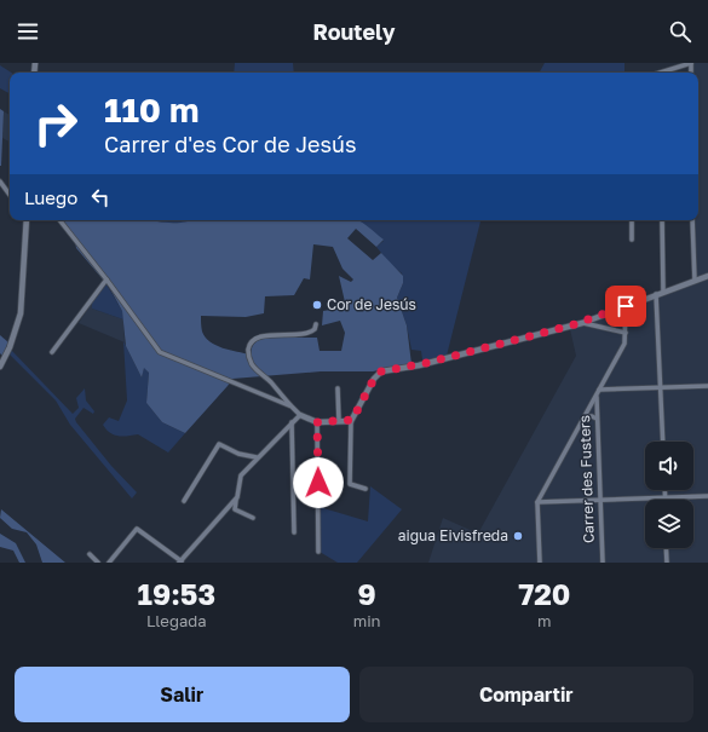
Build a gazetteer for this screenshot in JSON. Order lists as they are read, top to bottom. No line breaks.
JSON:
{"streets":{"street":["Carrer des Fusters"]},"places":["Cor de Jesús","aigua Eivisfreda"],"page":{"header":"Routely","turn":["110 m","Carrer d'es Cor de Jesús"],"then":"Luego","eta":["19:53","Llegada","9","min","720","m"],"buttons":["Salir","Compartir"]}}
